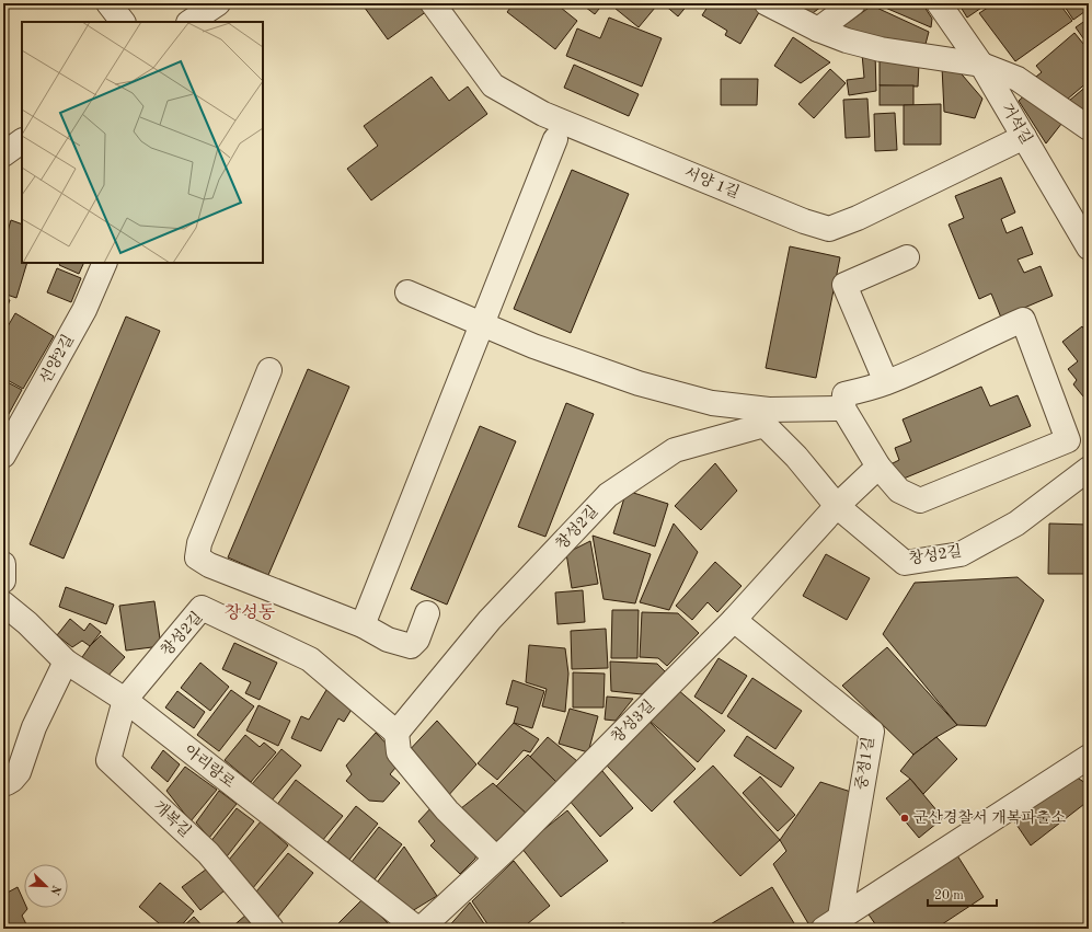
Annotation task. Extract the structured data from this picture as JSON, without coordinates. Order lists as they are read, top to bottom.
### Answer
{
  "streets": {
    "street": [
      "거석길",
      "서양 1길",
      "선양2길",
      "창성2길",
      "창성3길",
      "중정1길",
      "아리랑로",
      "개복길"
    ]
  },
  "crossings": [
    ["거석길", "서양 1길"],
    ["창성2길", "창성3길"],
    ["창성2길", "아리랑로"],
    ["창성2길", "개복길"],
    ["창성3길", "중정1길"],
    ["아리랑로", "개복길"]
  ],
  "districts": ["창성동"],
  "places": ["군산경찰서 개복파출소"],
  "scale_bar": "20 m",
  "north": "bottom right"
}
